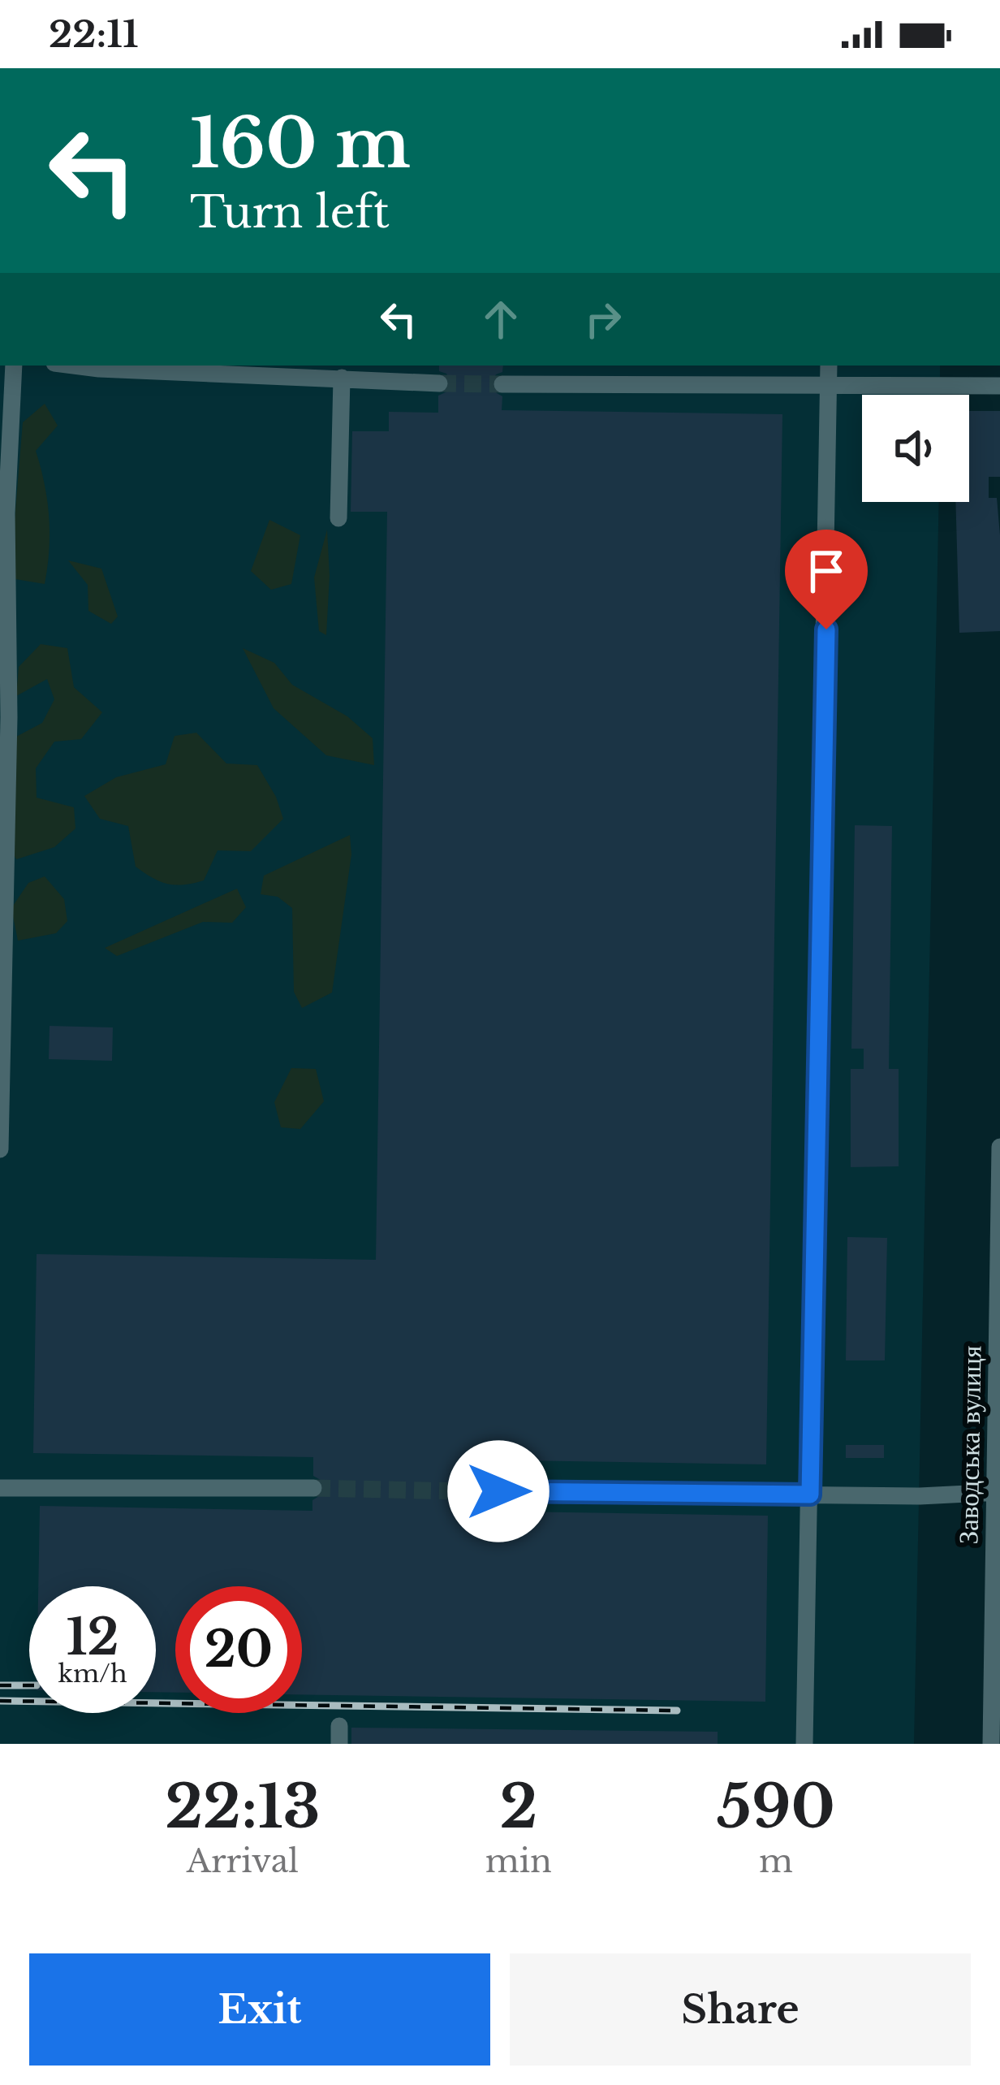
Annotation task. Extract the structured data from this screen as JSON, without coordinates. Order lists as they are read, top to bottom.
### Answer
{
  "streets": {
    "street": ["Заводська вулиця"]
  },
  "page": {
    "status": "22:11",
    "turn": ["160 m", "Turn left"],
    "speed": "12 km/h",
    "limit": "20",
    "eta": [
      "22:13",
      "Arrival",
      "2",
      "min",
      "590",
      "m"
    ],
    "buttons": ["Exit", "Share"]
  }
}
